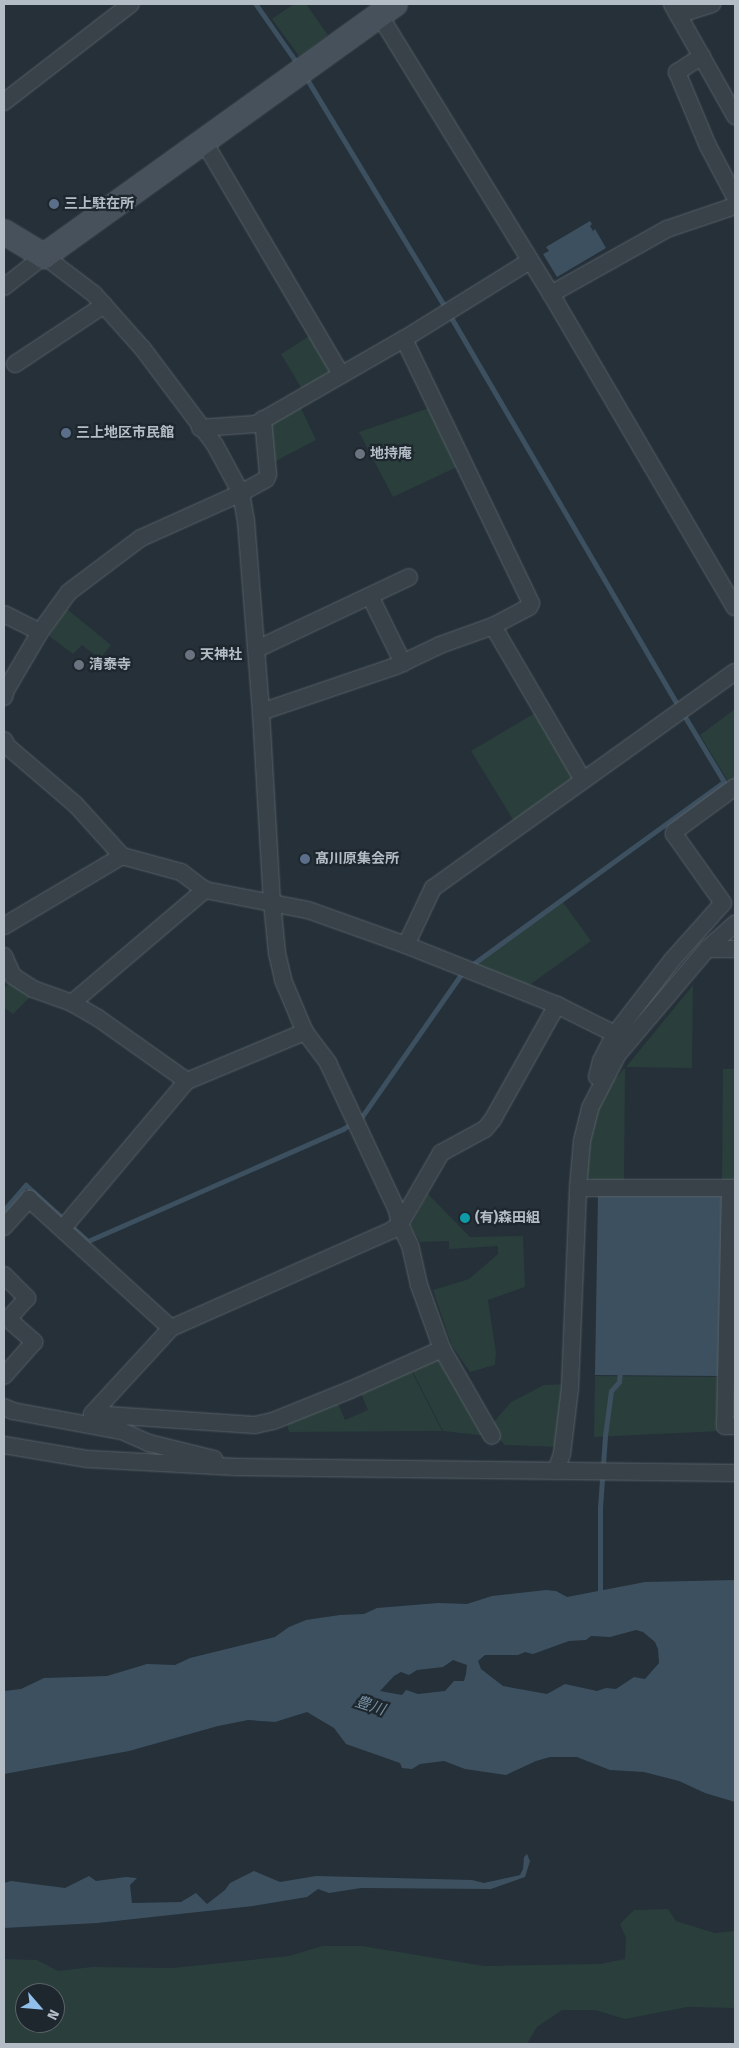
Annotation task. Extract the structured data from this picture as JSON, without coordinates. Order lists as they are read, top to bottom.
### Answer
{
  "water": ["豊川"],
  "places": [
    "三上駐在所",
    "三上地区市民館",
    "地持庵",
    "天神社",
    "清泰寺",
    "髙川原集会所",
    "(有)森田組"
  ],
  "north": "bottom right"
}
